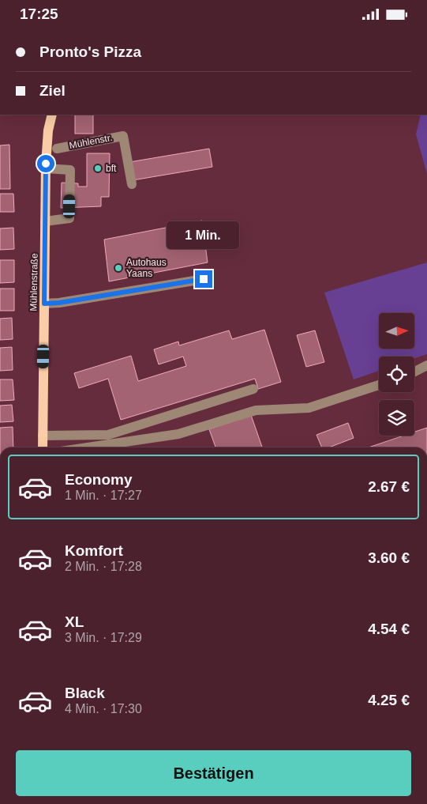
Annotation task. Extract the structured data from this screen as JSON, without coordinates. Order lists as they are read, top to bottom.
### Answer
{
  "streets": {
    "main road": ["Mühlenstraße"],
    "street": ["Mühlenstr."]
  },
  "places": ["bft", "Autohaus Yaans"],
  "north": "right",
  "page": {
    "status": "17:25",
    "banner": ["Pronto's Pizza", "Ziel"],
    "bubble": "1 Min.",
    "list": [
      {
        "name": "Economy",
        "note": "1 Min. · 17:27",
        "value": "2.67 €"
      },
      {
        "name": "Komfort",
        "note": "2 Min. · 17:28",
        "value": "3.60 €"
      },
      {
        "name": "XL",
        "note": "3 Min. · 17:29",
        "value": "4.54 €"
      },
      {
        "name": "Black",
        "note": "4 Min. · 17:30",
        "value": "4.25 €"
      }
    ],
    "buttons": "Bestätigen"
  }
}
